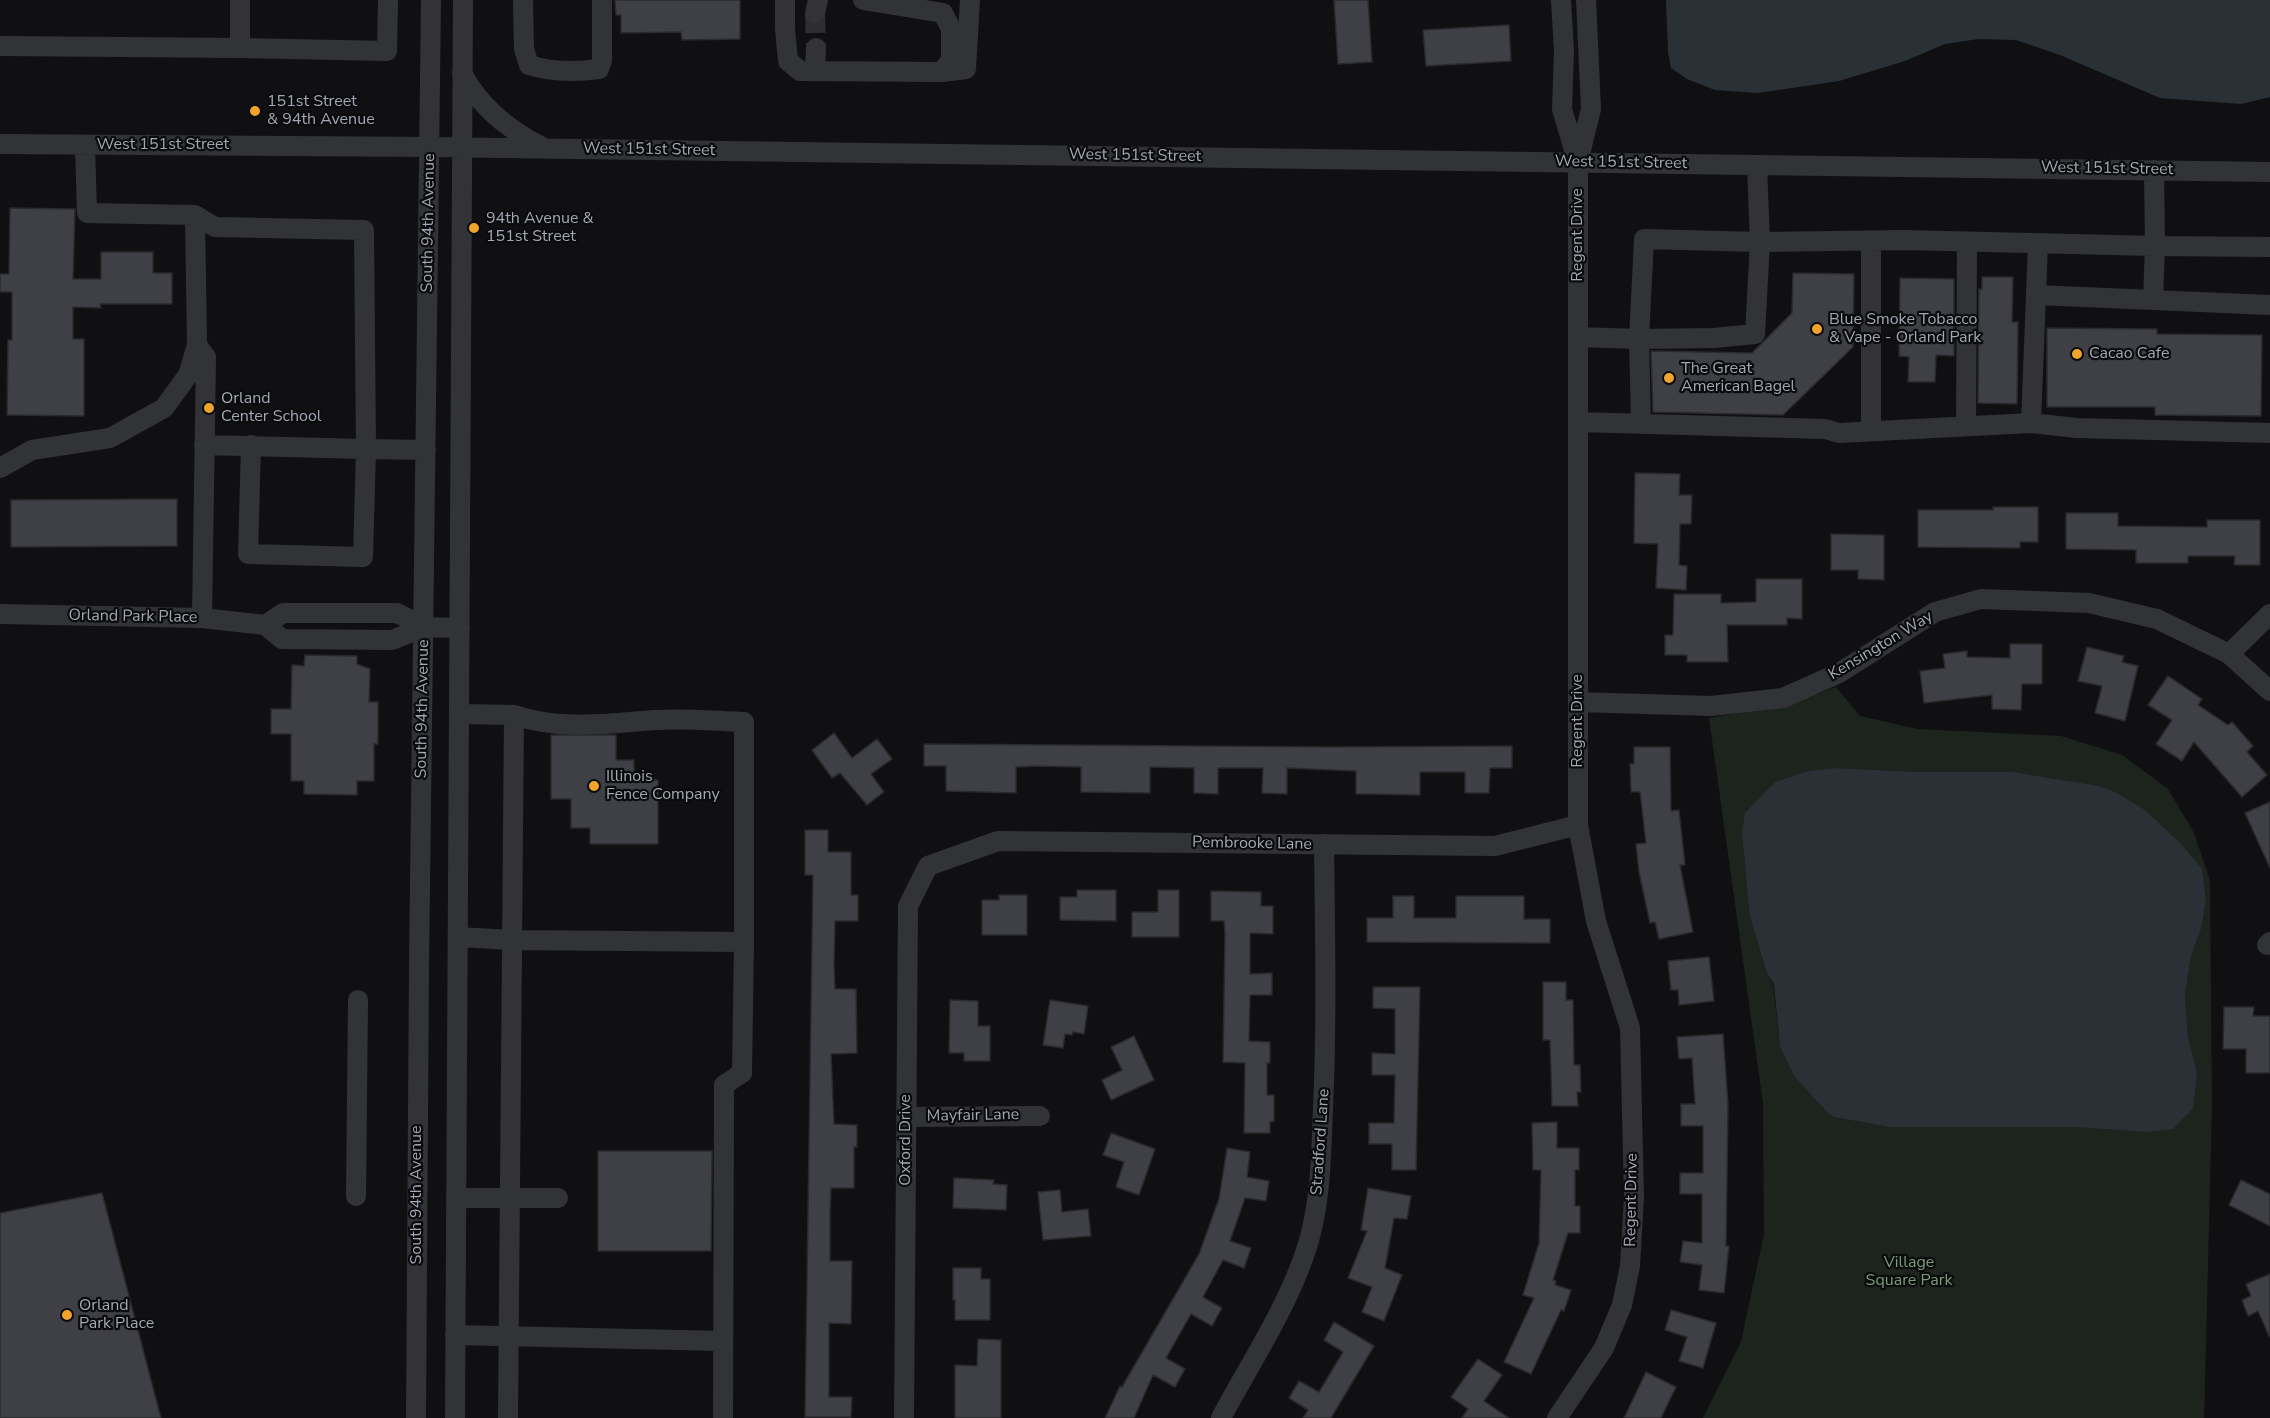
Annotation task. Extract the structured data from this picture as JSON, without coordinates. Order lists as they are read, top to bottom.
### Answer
{
  "streets": {
    "street": [
      "West 151st Street",
      "South 94th Avenue",
      "Regent Drive",
      "Orland Park Place",
      "Kensington Way",
      "Pembrooke Lane",
      "Mayfair Lane",
      "Oxford Drive",
      "Stradford Lane"
    ]
  },
  "crossings": [
    ["West 151st Street", "South 94th Avenue"],
    ["West 151st Street", "Regent Drive"],
    ["South 94th Avenue", "Orland Park Place"],
    ["Regent Drive", "Kensington Way"],
    ["Regent Drive", "Pembrooke Lane"],
    ["Pembrooke Lane", "Oxford Drive"],
    ["Pembrooke Lane", "Stradford Lane"],
    ["Mayfair Lane", "Oxford Drive"]
  ],
  "parks": ["Village Square Park"],
  "places": [
    "151st Street & 94th Avenue",
    "94th Avenue & 151st Street",
    "Blue Smoke Tobacco & Vape - Orland Park",
    "Cacao Cafe",
    "The Great American Bagel",
    "Orland Center School",
    "Illinois Fence Company",
    "Orland Park Place"
  ]
}
